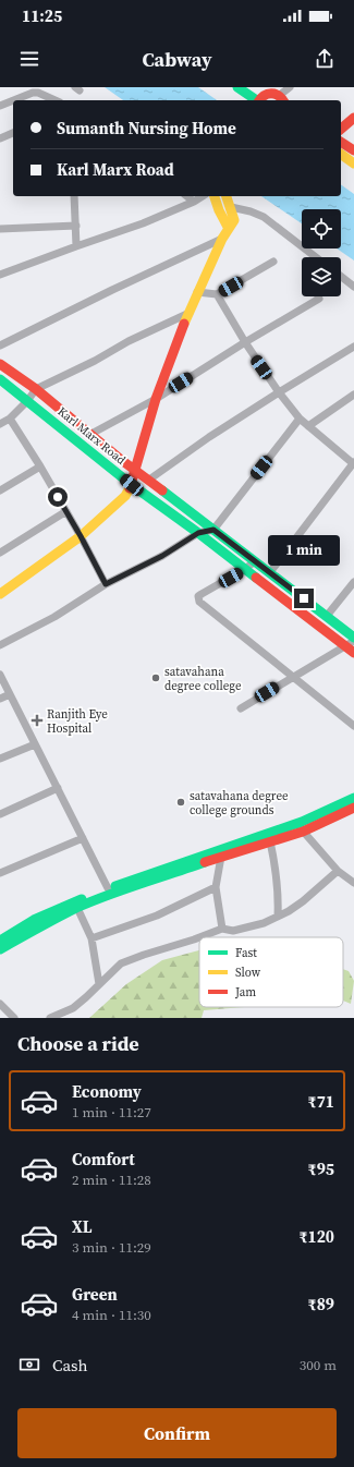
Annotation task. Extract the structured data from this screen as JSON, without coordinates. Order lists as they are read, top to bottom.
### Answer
{
  "streets": {
    "street": ["Karl Marx Road"]
  },
  "places": {
    "other": ["satavahana degree college", "satavahana degree college grounds"],
    "health": ["Ranjith Eye Hospital"]
  },
  "legend": ["Fast", "Slow", "Jam"],
  "page": {
    "status": "11:25",
    "header": "Cabway",
    "banner": ["Sumanth Nursing Home", "Karl Marx Road"],
    "bubble": "1 min",
    "heading": "Choose a ride",
    "list": [
      {
        "name": "Economy",
        "note": "1 min · 11:27",
        "value": "₹71"
      },
      {
        "name": "Comfort",
        "note": "2 min · 11:28",
        "value": "₹95"
      },
      {
        "name": "XL",
        "note": "3 min · 11:29",
        "value": "₹120"
      },
      {
        "name": "Green",
        "note": "4 min · 11:30",
        "value": "₹89"
      }
    ],
    "pay": ["Cash", "300 m"],
    "buttons": "Confirm"
  }
}
